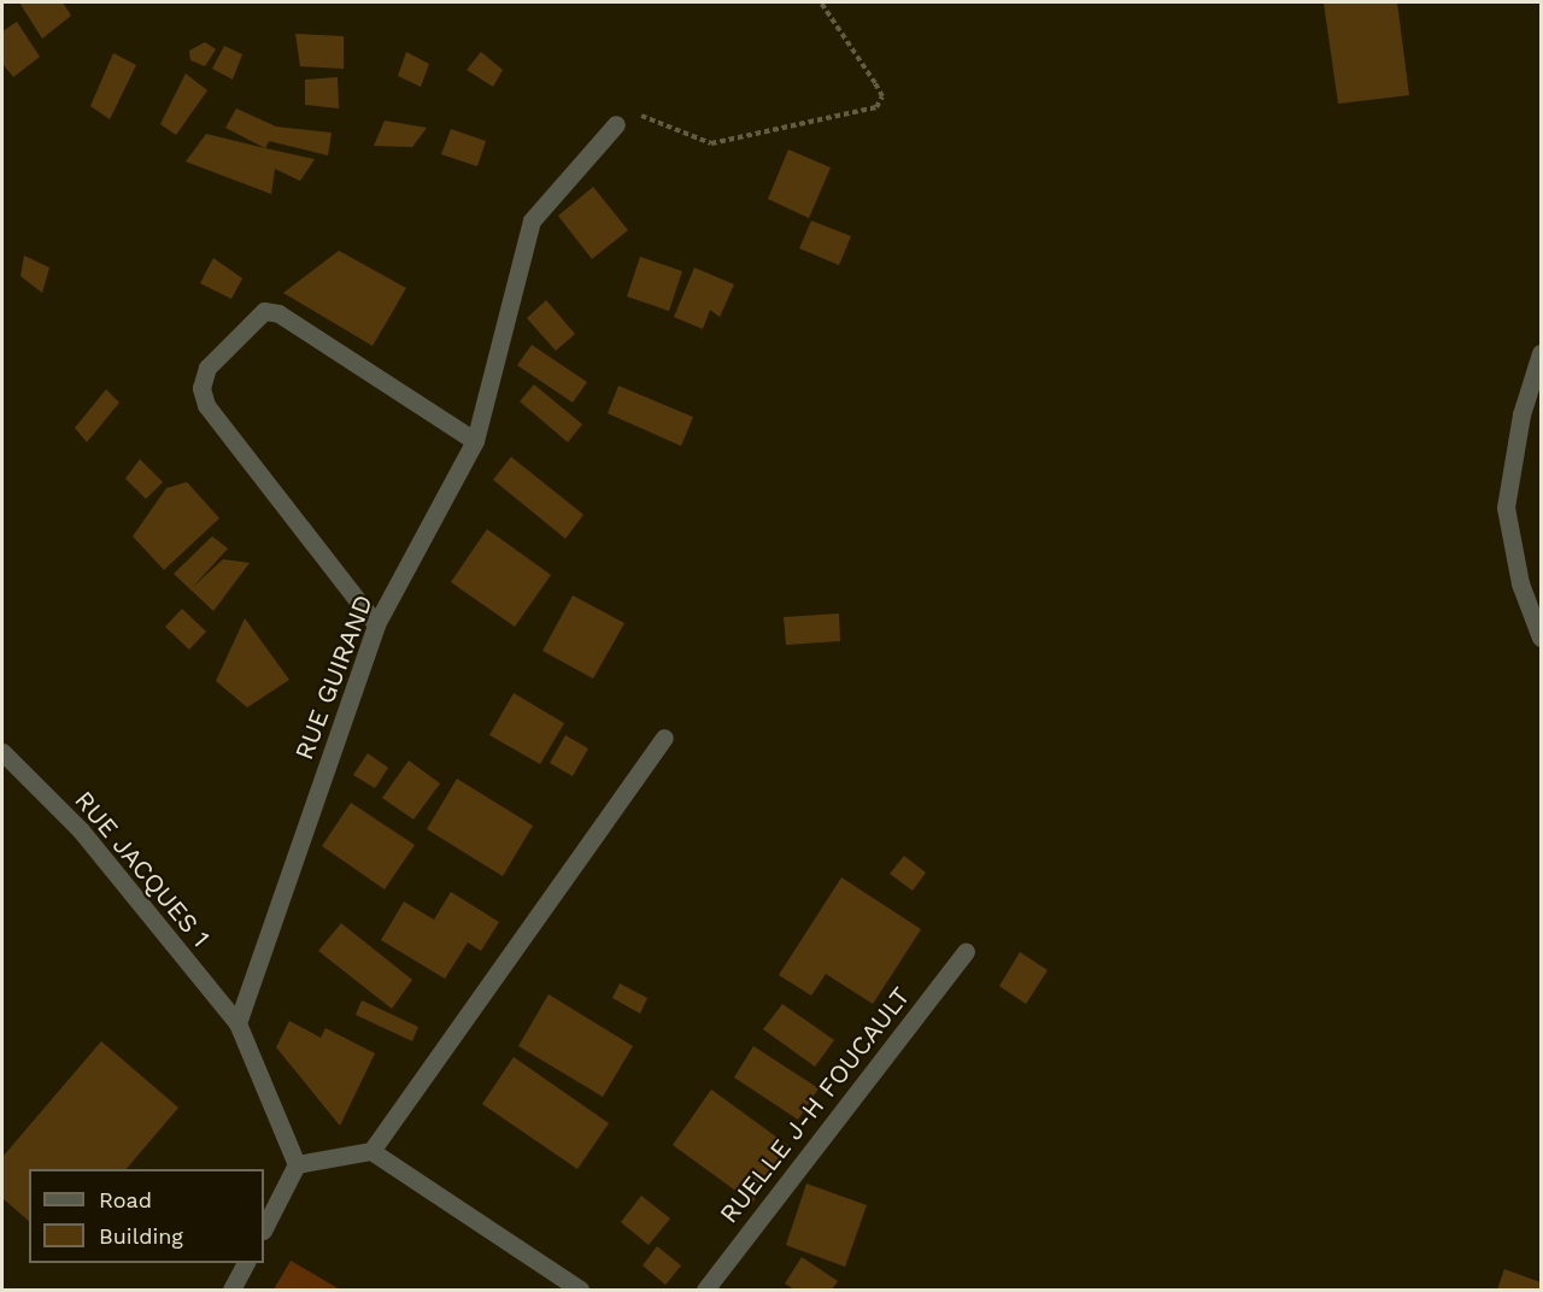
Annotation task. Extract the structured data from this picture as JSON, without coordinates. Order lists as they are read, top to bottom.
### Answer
{
  "streets": {
    "street": ["RUE GUIRAND", "RUE JACQUES 1", "RUELLE J-H FOUCAULT"]
  },
  "crossings": [
    ["RUE GUIRAND", "RUE JACQUES 1"]
  ],
  "legend": ["Road", "Building"]
}
